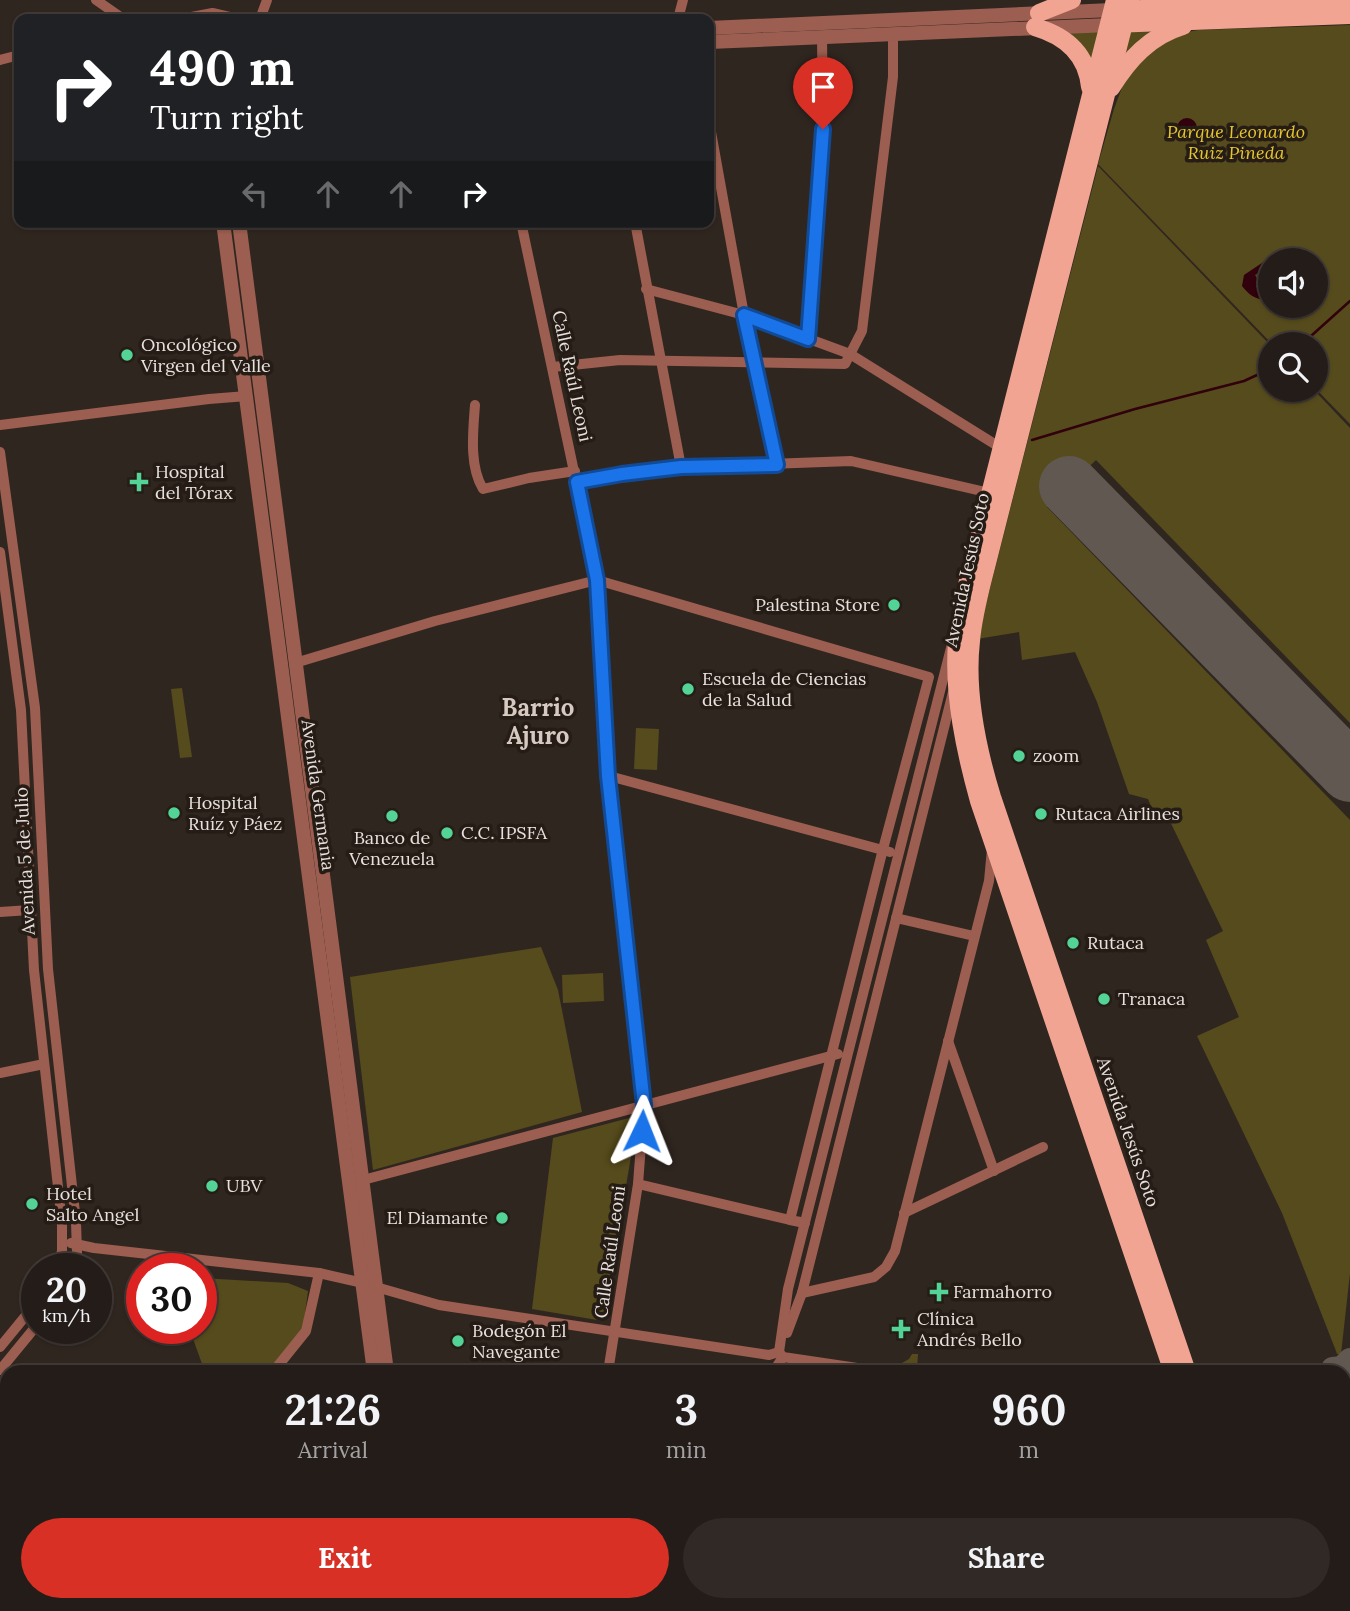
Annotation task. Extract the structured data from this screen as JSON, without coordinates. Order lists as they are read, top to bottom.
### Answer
{
  "streets": {
    "main road": ["Avenida Jesús Soto"],
    "street": ["Calle Raúl Leoni", "Avenida Germania", "Avenida 5 de Julio"]
  },
  "districts": ["Barrio Ajuro"],
  "parks": ["Parque Leonardo Ruiz Pineda"],
  "places": {
    "other": [
      "Oncológico Virgen del Valle",
      "Palestina Store",
      "Escuela de Ciencias de la Salud",
      "zoom",
      "Hospital Ruíz y Páez",
      "Rutaca Airlines",
      "Banco de Venezuela",
      "C.C. IPSFA",
      "Rutaca",
      "Tranaca",
      "UBV",
      "Hotel Salto Angel",
      "El Diamante",
      "Bodegón El Navegante"
    ],
    "health": ["Hospital del Tórax", "Farmahorro", "Clínica Andrés Bello"]
  },
  "page": {
    "turn": ["490 m", "Turn right"],
    "speed": "20 km/h",
    "limit": "30",
    "eta": [
      "21:26",
      "Arrival",
      "3",
      "min",
      "960",
      "m"
    ],
    "buttons": ["Exit", "Share"]
  }
}
